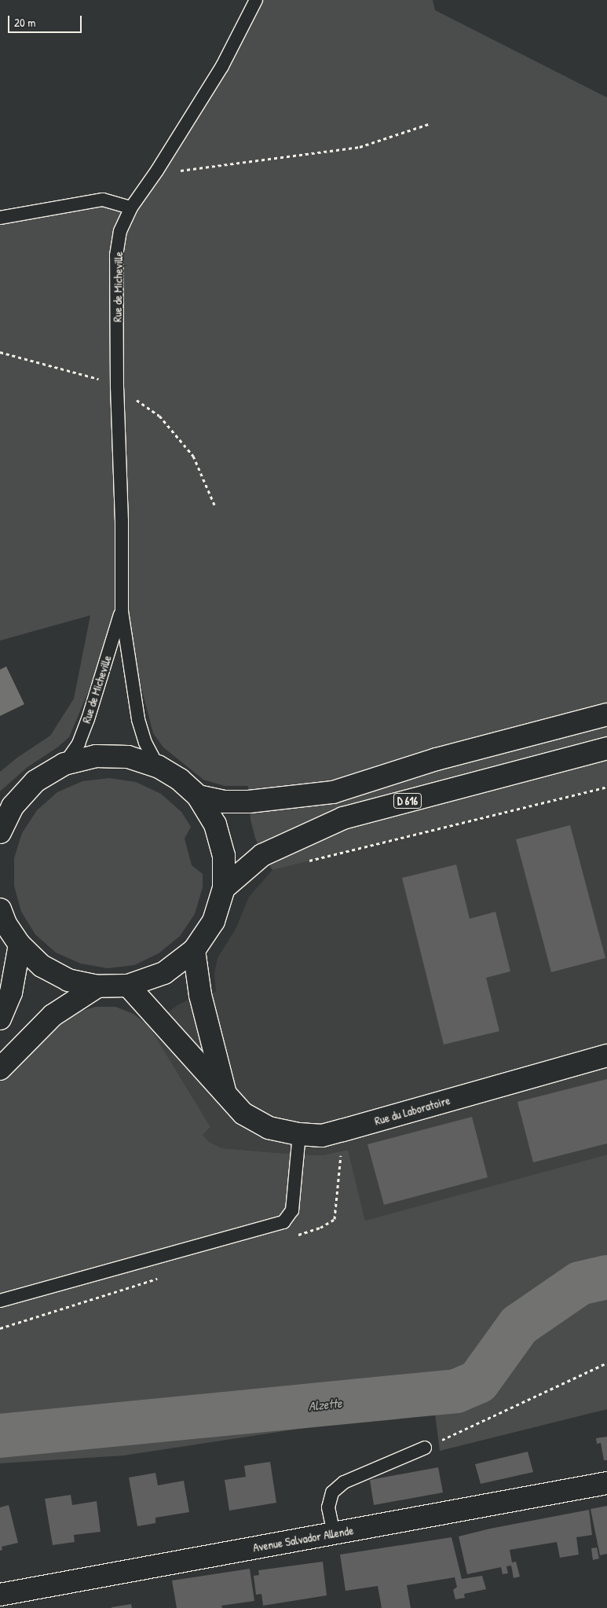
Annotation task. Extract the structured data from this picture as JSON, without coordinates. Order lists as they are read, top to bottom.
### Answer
{
  "streets": {
    "main road": ["D 616", "Rue du Laboratoire", "Avenue Salvador Allende"],
    "lane": ["Rue de Micheville"]
  },
  "water": ["Alzette"],
  "scale_bar": "20 m"
}
